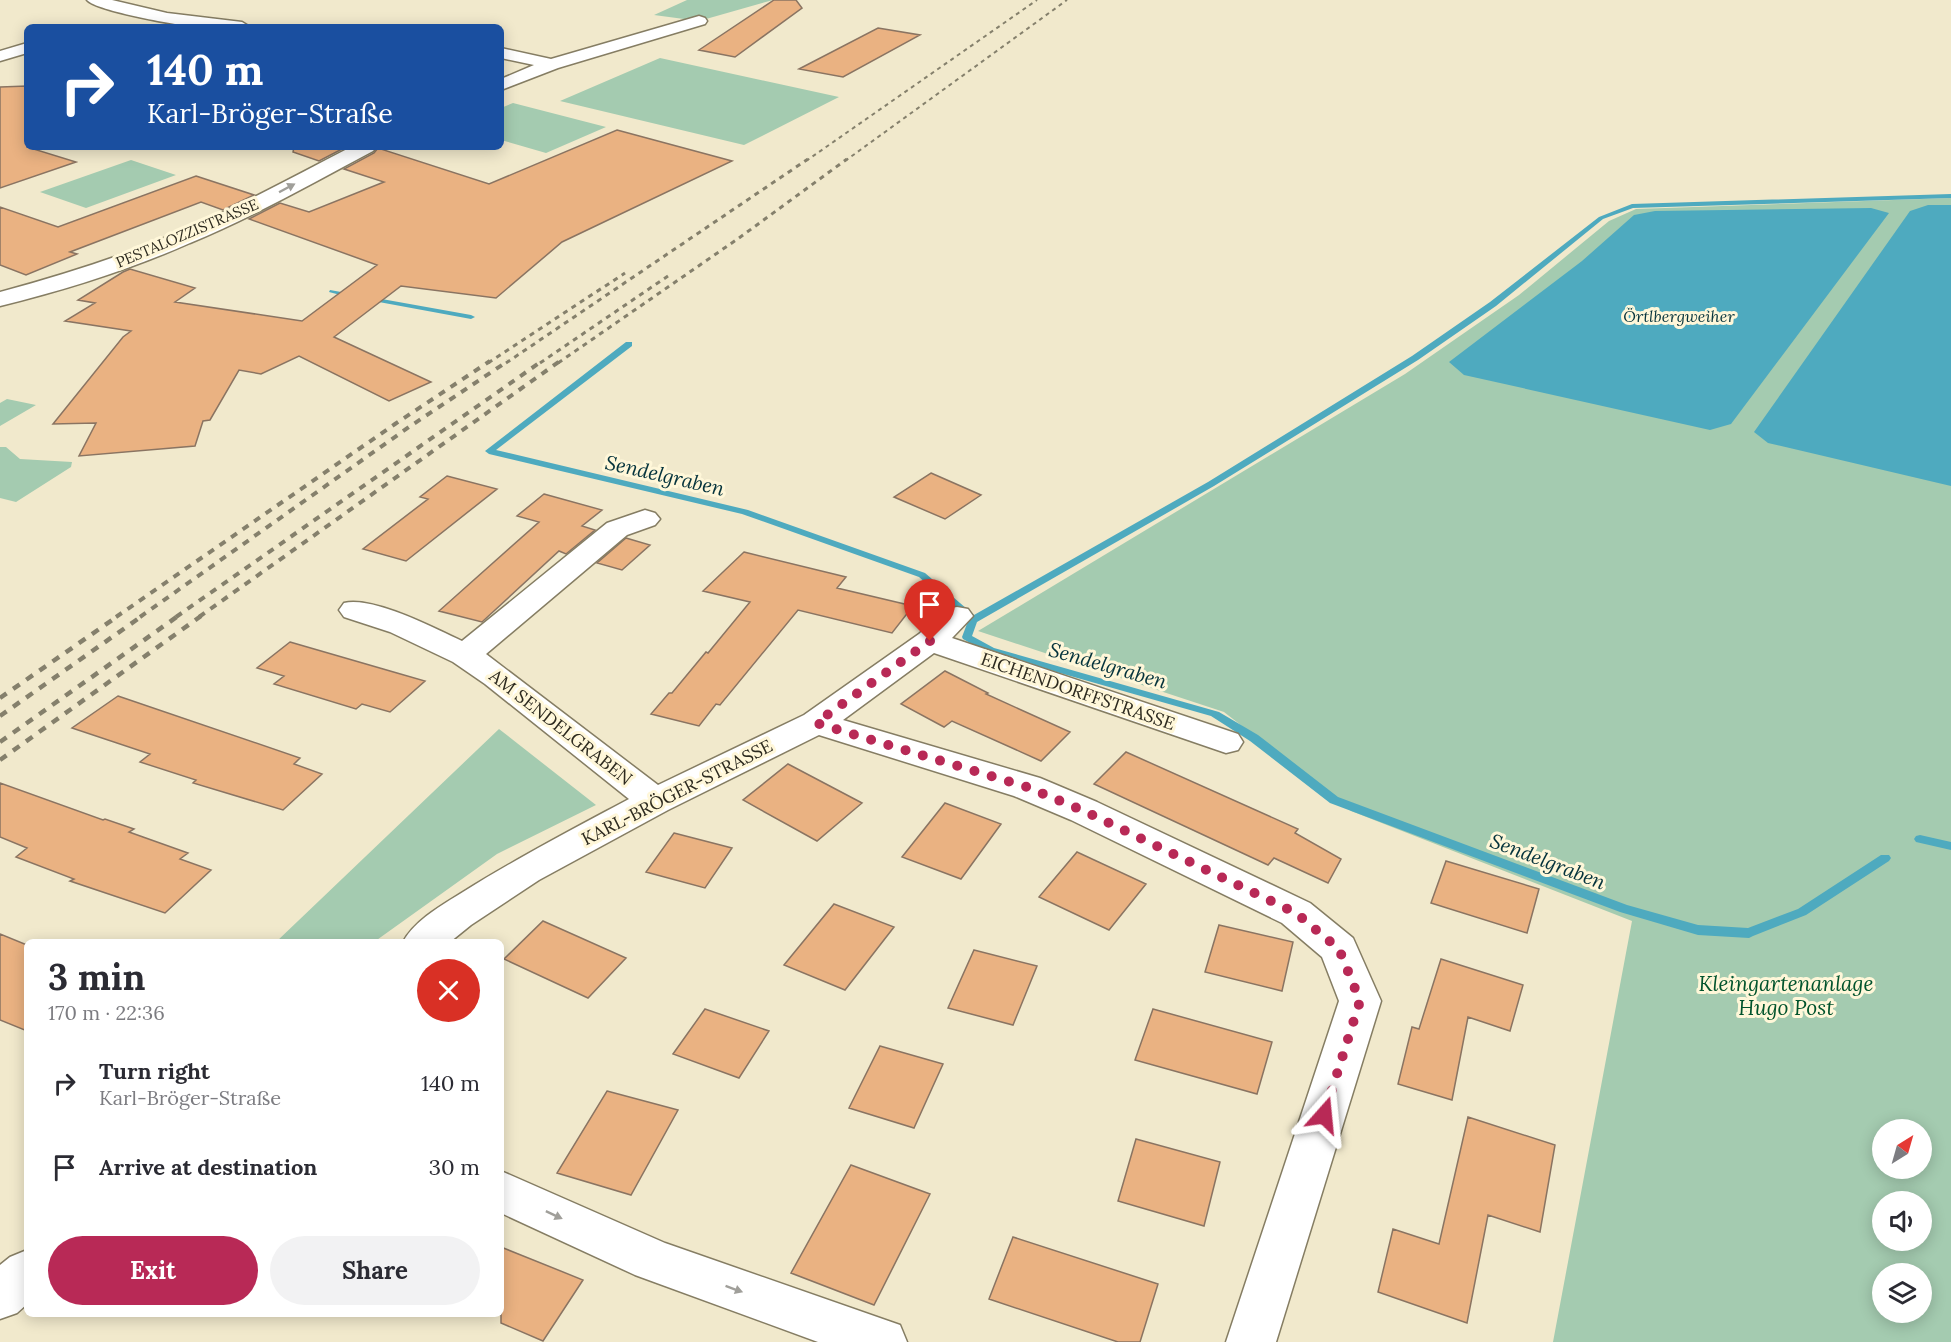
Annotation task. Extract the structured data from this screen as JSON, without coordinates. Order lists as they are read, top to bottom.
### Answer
{
  "streets": {
    "street": [
      "PESTALOZZISTRASSE",
      "EICHENDORFFSTRASSE",
      "AM SENDELGRABEN",
      "KARL-BRÖGER-STRASSE"
    ]
  },
  "crossings": [
    ["EICHENDORFFSTRASSE", "KARL-BRÖGER-STRASSE"],
    ["AM SENDELGRABEN", "KARL-BRÖGER-STRASSE"]
  ],
  "one_way": ["PESTALOZZISTRASSE"],
  "water": ["Örtlbergweiher", "Sendelgraben"],
  "parks": ["Kleingartenanlage Hugo Post"],
  "north": "top right",
  "page": {
    "turn": ["140 m", "Karl-Bröger-Straße"],
    "heading": ["3 min", "170 m · 22:36"],
    "list": [
      {
        "name": "Turn right",
        "note": "Karl-Bröger-Straße",
        "value": "140 m"
      },
      {
        "name": "Arrive at destination",
        "value": "30 m"
      }
    ],
    "buttons": ["Exit", "Share"]
  }
}
